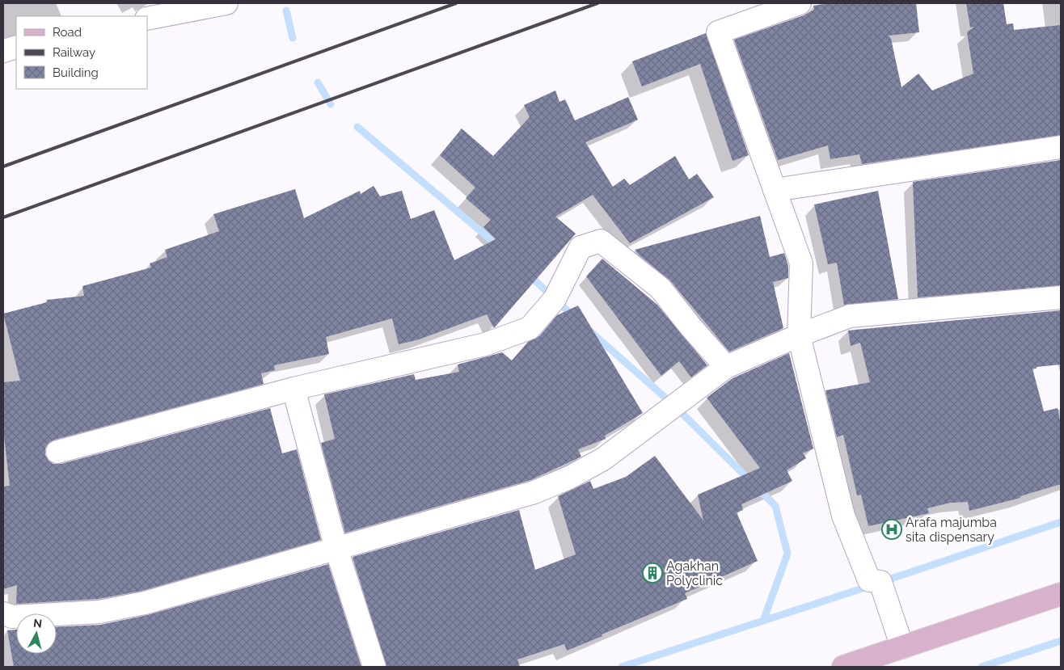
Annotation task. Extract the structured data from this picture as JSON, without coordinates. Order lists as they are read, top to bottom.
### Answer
{
  "places": {
    "hospital": ["Arafa majumba sita dispensary"],
    "building": ["Agakhan Polyclinic"]
  },
  "legend": ["Road", "Railway", "Building"],
  "north": "top"
}
